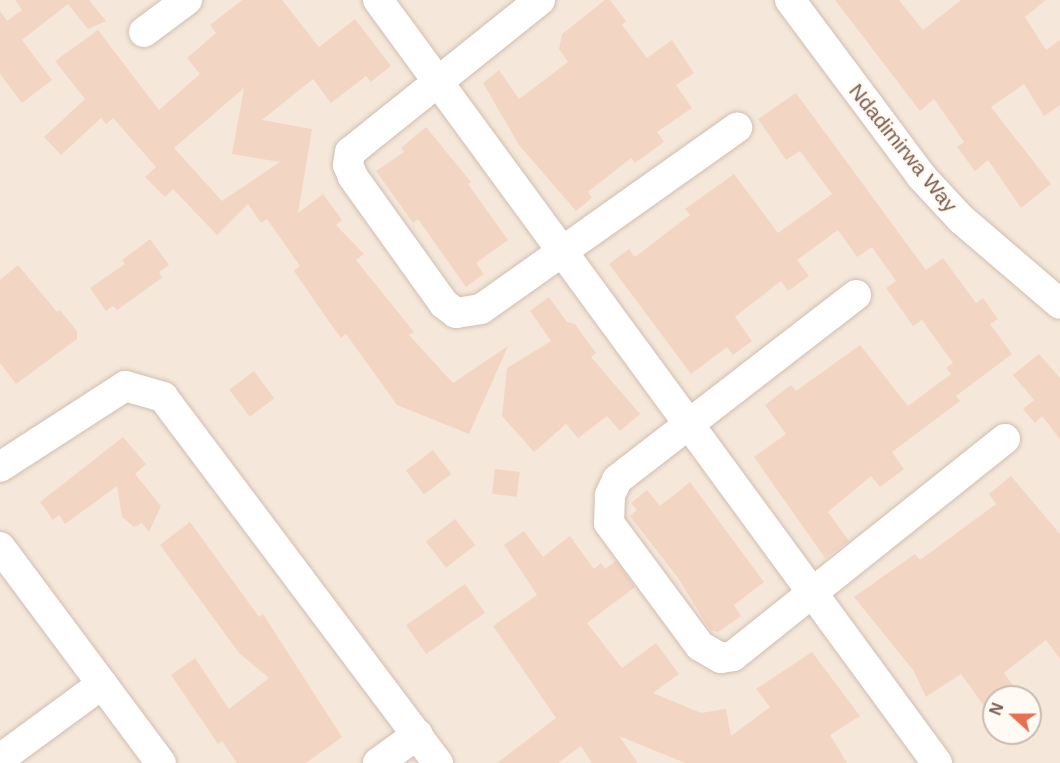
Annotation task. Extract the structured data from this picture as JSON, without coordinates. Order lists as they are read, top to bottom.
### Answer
{
  "streets": {
    "street": ["Ndadimirwa Way"]
  },
  "north": "left"
}
